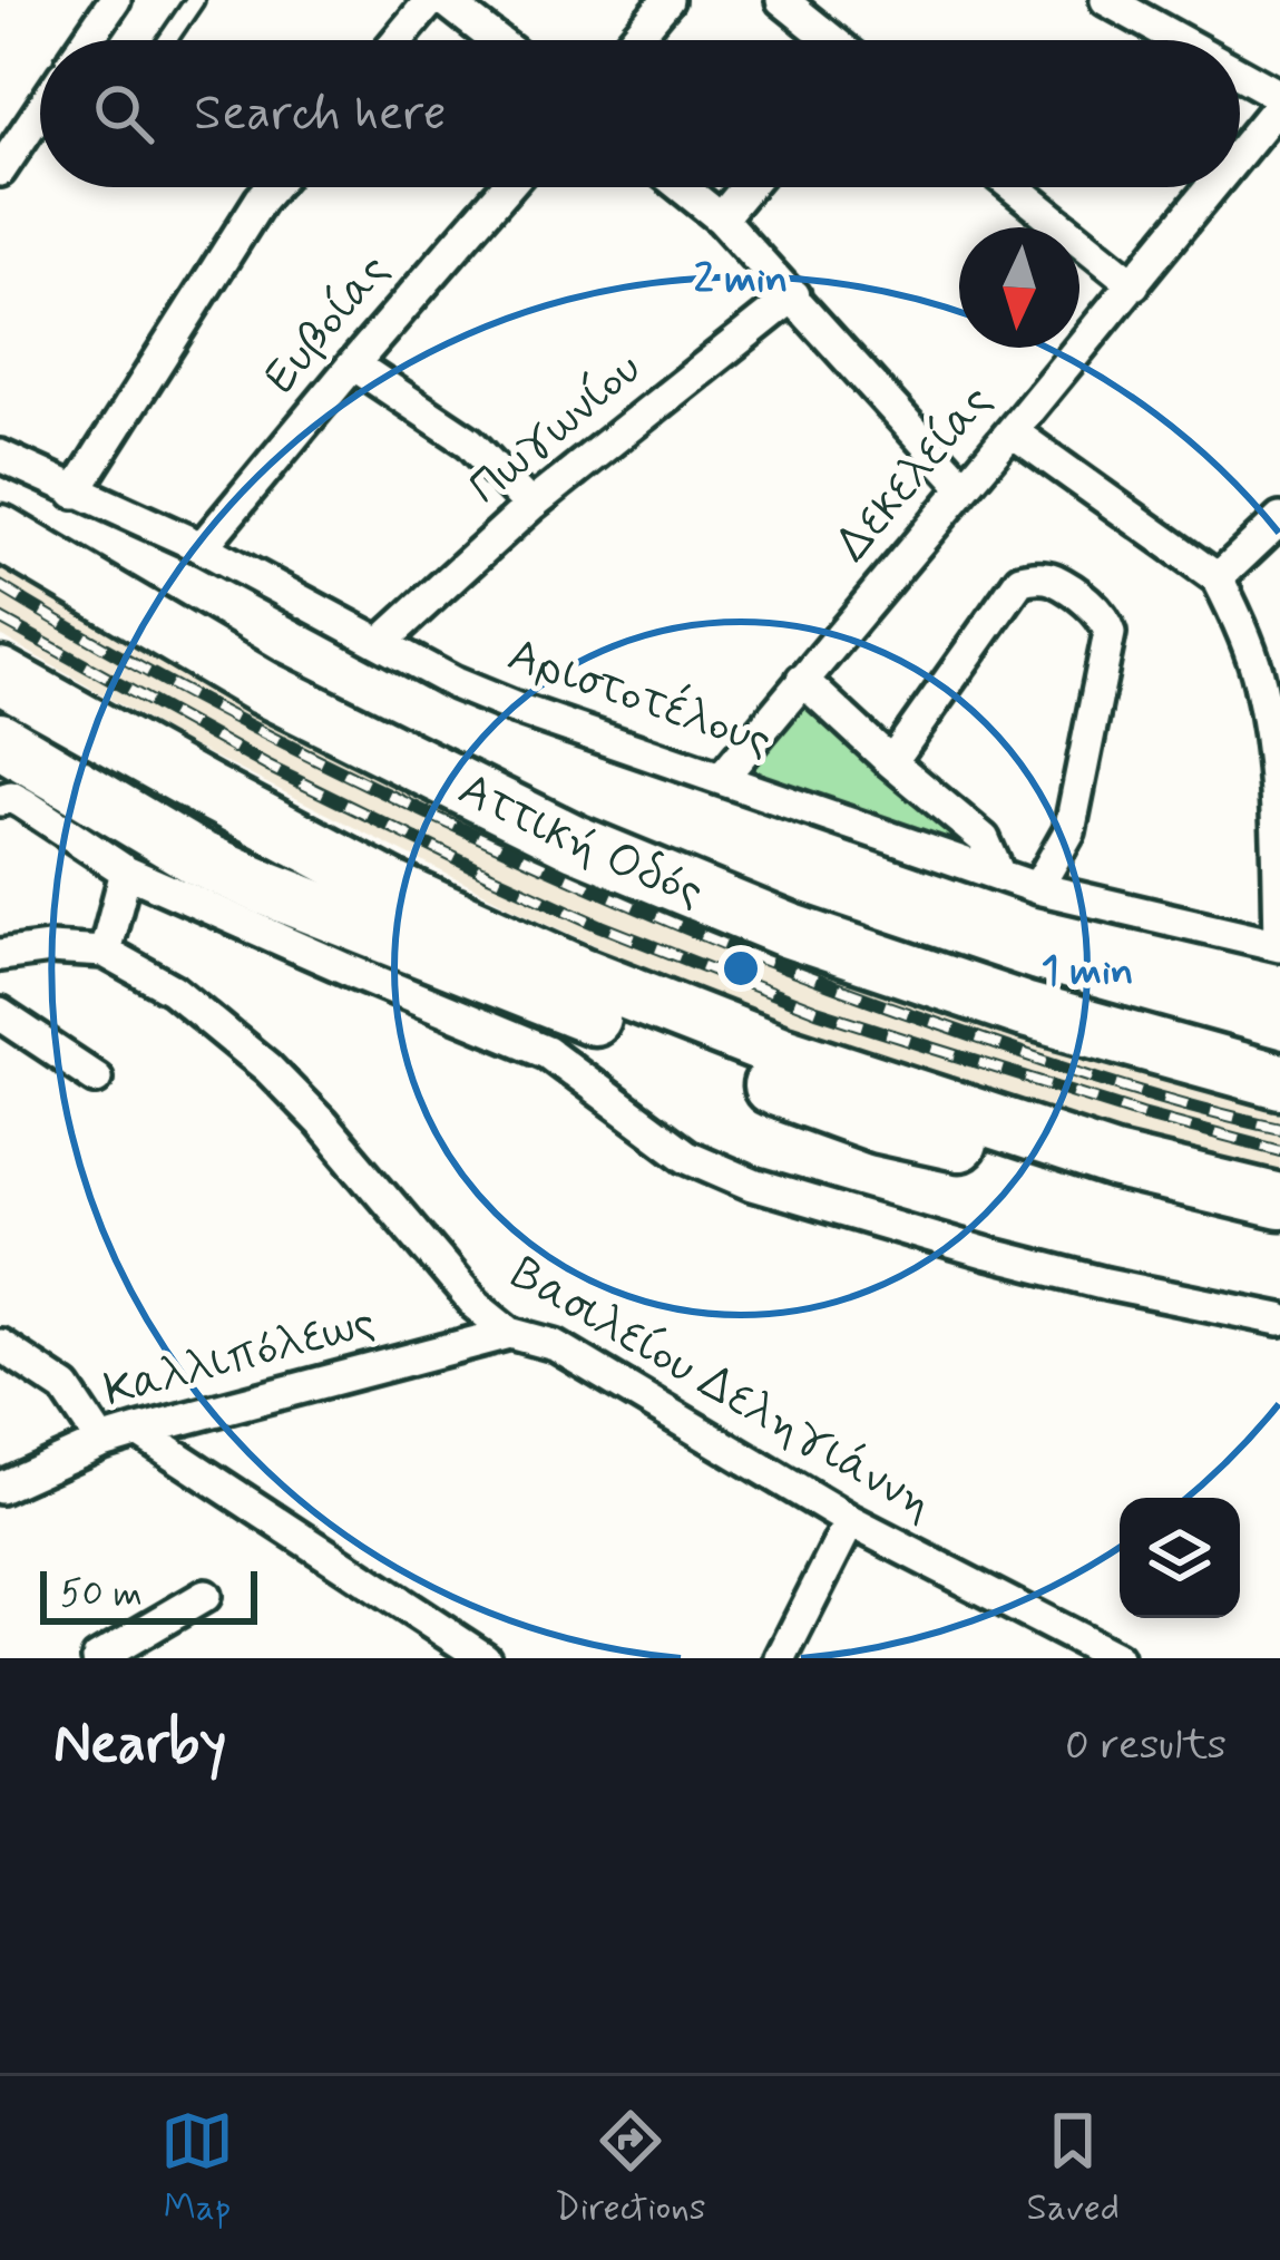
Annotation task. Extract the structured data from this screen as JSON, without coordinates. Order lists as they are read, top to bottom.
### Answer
{
  "streets": {
    "highway": ["Αττική Οδός"],
    "street": [
      "Ευβοίας",
      "Πωγωνίου",
      "Δεκελείας",
      "Αριστοτέλους",
      "Καλλιπόλεως",
      "Βασιλείου Δεληγιάννη"
    ]
  },
  "crossings": [
    ["Ευβοίας", "Αριστοτέλους"],
    ["Πωγωνίου", "Αριστοτέλους"],
    ["Δεκελείας", "Αριστοτέλους"],
    ["Καλλιπόλεως", "Βασιλείου Δεληγιάννη"]
  ],
  "scale_bar": "50 m",
  "north": "bottom",
  "page": {
    "search": "Search here",
    "scale": "50 m",
    "heading": ["Nearby", "0 results"],
    "nav": ["Map", "Directions", "Saved"]
  },
  "rings": ["2 min", "1 min"]
}
